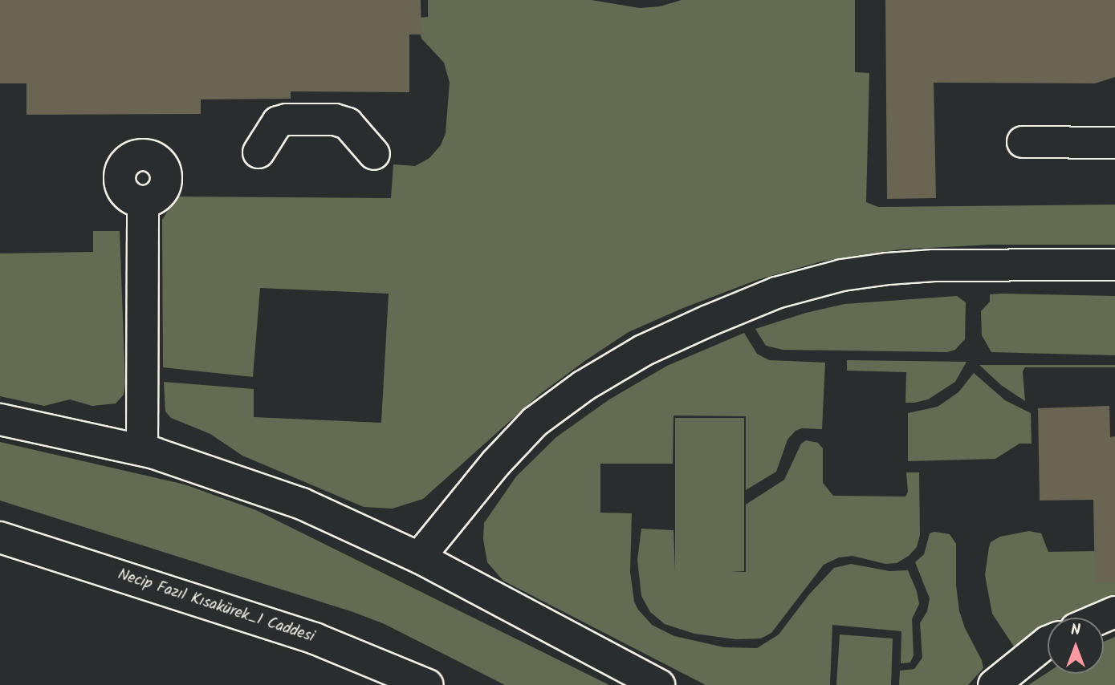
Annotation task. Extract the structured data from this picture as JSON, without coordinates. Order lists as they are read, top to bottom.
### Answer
{
  "streets": {
    "street": ["Necip Fazıl Kısakürek_1 Caddesi"]
  },
  "north": "top"
}
